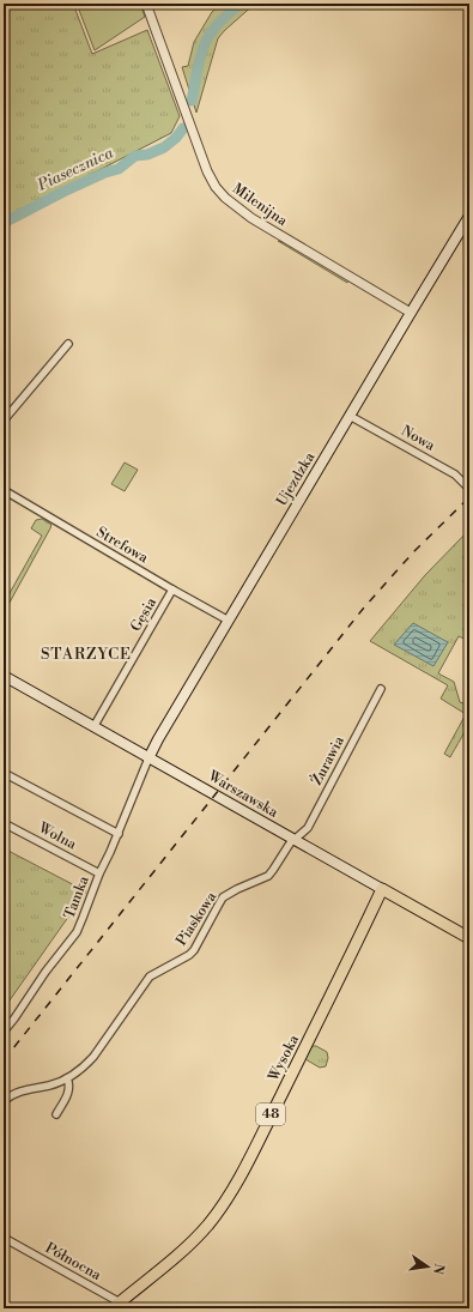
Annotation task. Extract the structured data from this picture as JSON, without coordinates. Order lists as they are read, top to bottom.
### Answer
{
  "streets": {
    "main road": [
      "Ujezdzka",
      "Warszawska",
      "Wysoka",
      "48"
    ],
    "street": [
      "Milenijna",
      "Nowa",
      "Strefowa",
      "Gęsia",
      "Żurawia",
      "Wolna",
      "Tamka",
      "Piaskowa",
      "Północna"
    ]
  },
  "crossings": [
    ["Milenijna", "Ujezdzka"],
    ["Nowa", "Ujezdzka"],
    ["Ujezdzka", "Strefowa"],
    ["Ujezdzka", "Warszawska"],
    ["Ujezdzka", "Tamka"],
    ["Strefowa", "Gęsia"],
    ["Gęsia", "Warszawska"],
    ["Żurawia", "Warszawska"],
    ["Żurawia", "Piaskowa"],
    ["Warszawska", "Tamka"],
    ["Warszawska", "Piaskowa"],
    ["Warszawska", "Wysoka"],
    ["Wolna", "Tamka"],
    ["Wysoka", "Północna"]
  ],
  "districts": ["STARZYCE"],
  "water": ["Piasecznica"],
  "north": "right"
}
